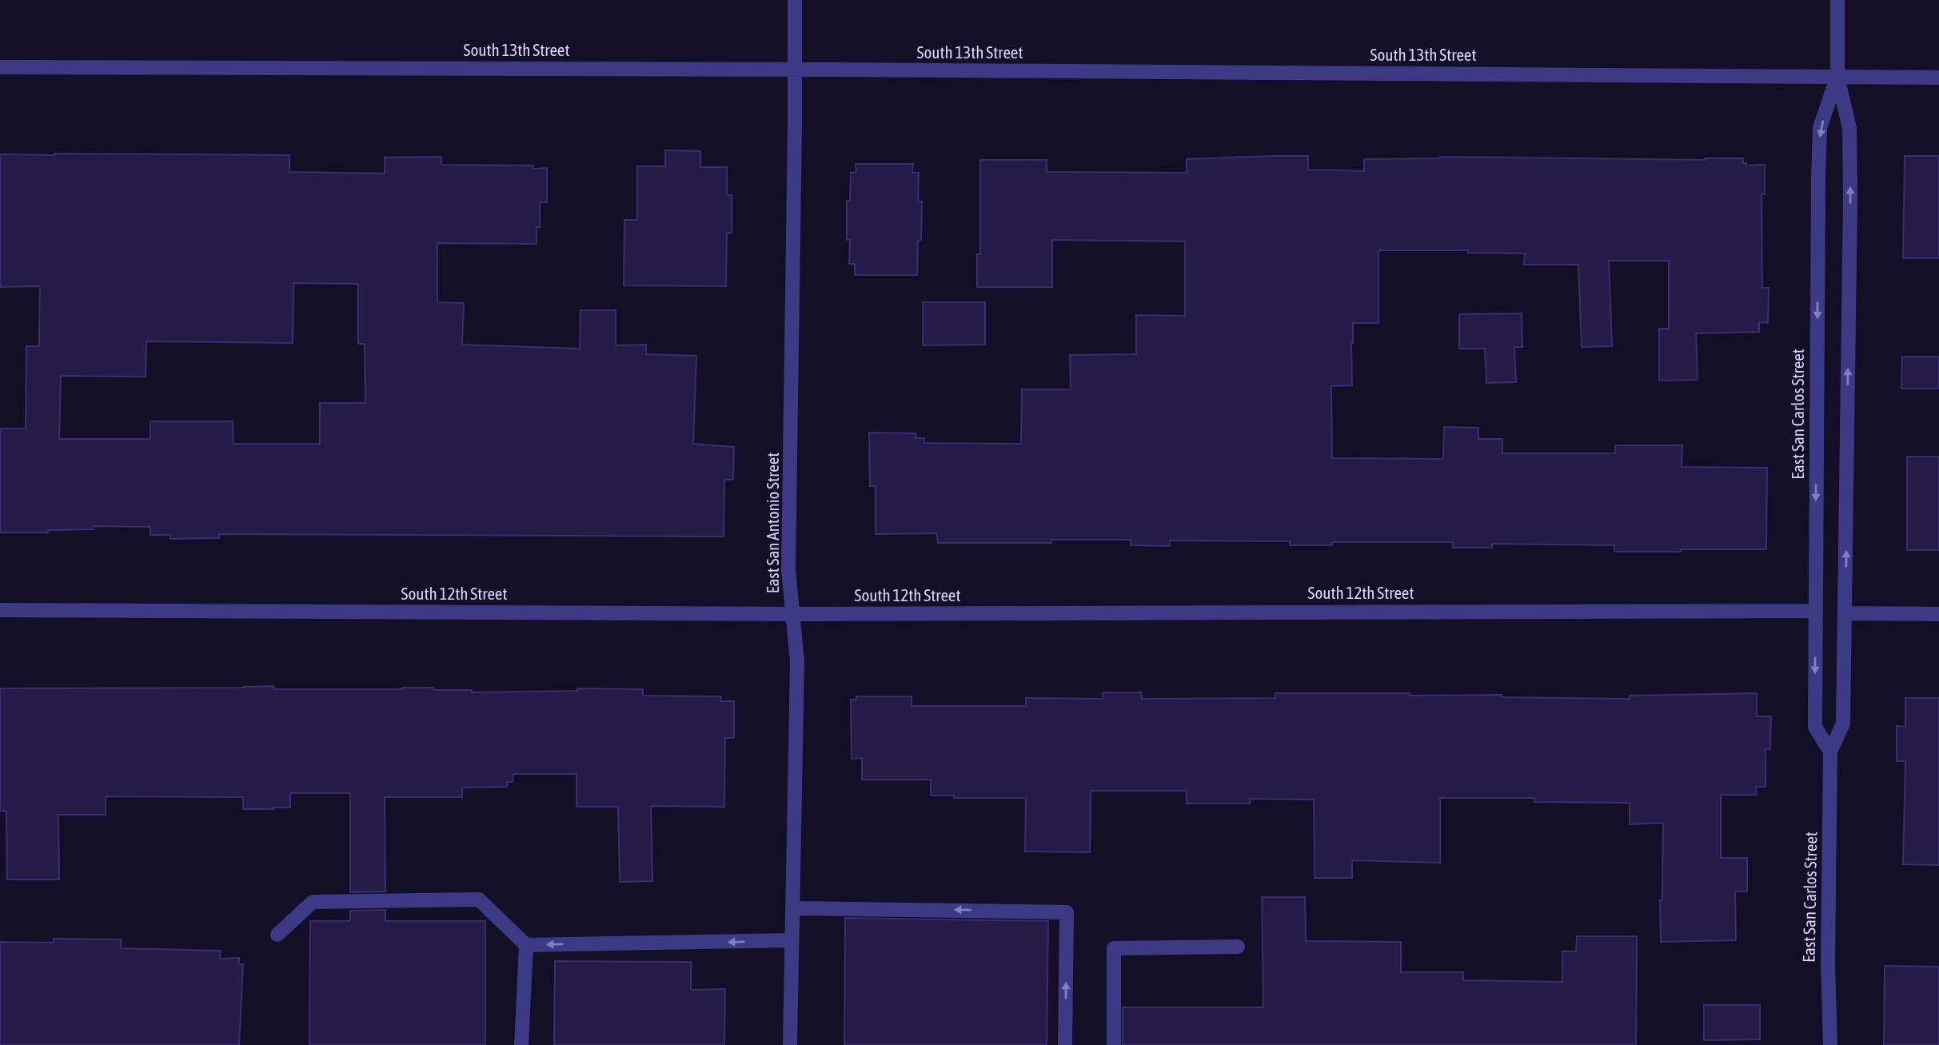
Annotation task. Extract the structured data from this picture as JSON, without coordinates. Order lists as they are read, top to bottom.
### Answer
{
  "streets": {
    "street": [
      "South 13th Street",
      "East San Carlos Street",
      "East San Antonio Street",
      "South 12th Street"
    ]
  },
  "crossings": [
    ["South 13th Street", "East San Carlos Street"],
    ["South 13th Street", "East San Antonio Street"],
    ["East San Carlos Street", "South 12th Street"],
    ["East San Antonio Street", "South 12th Street"]
  ]
}
